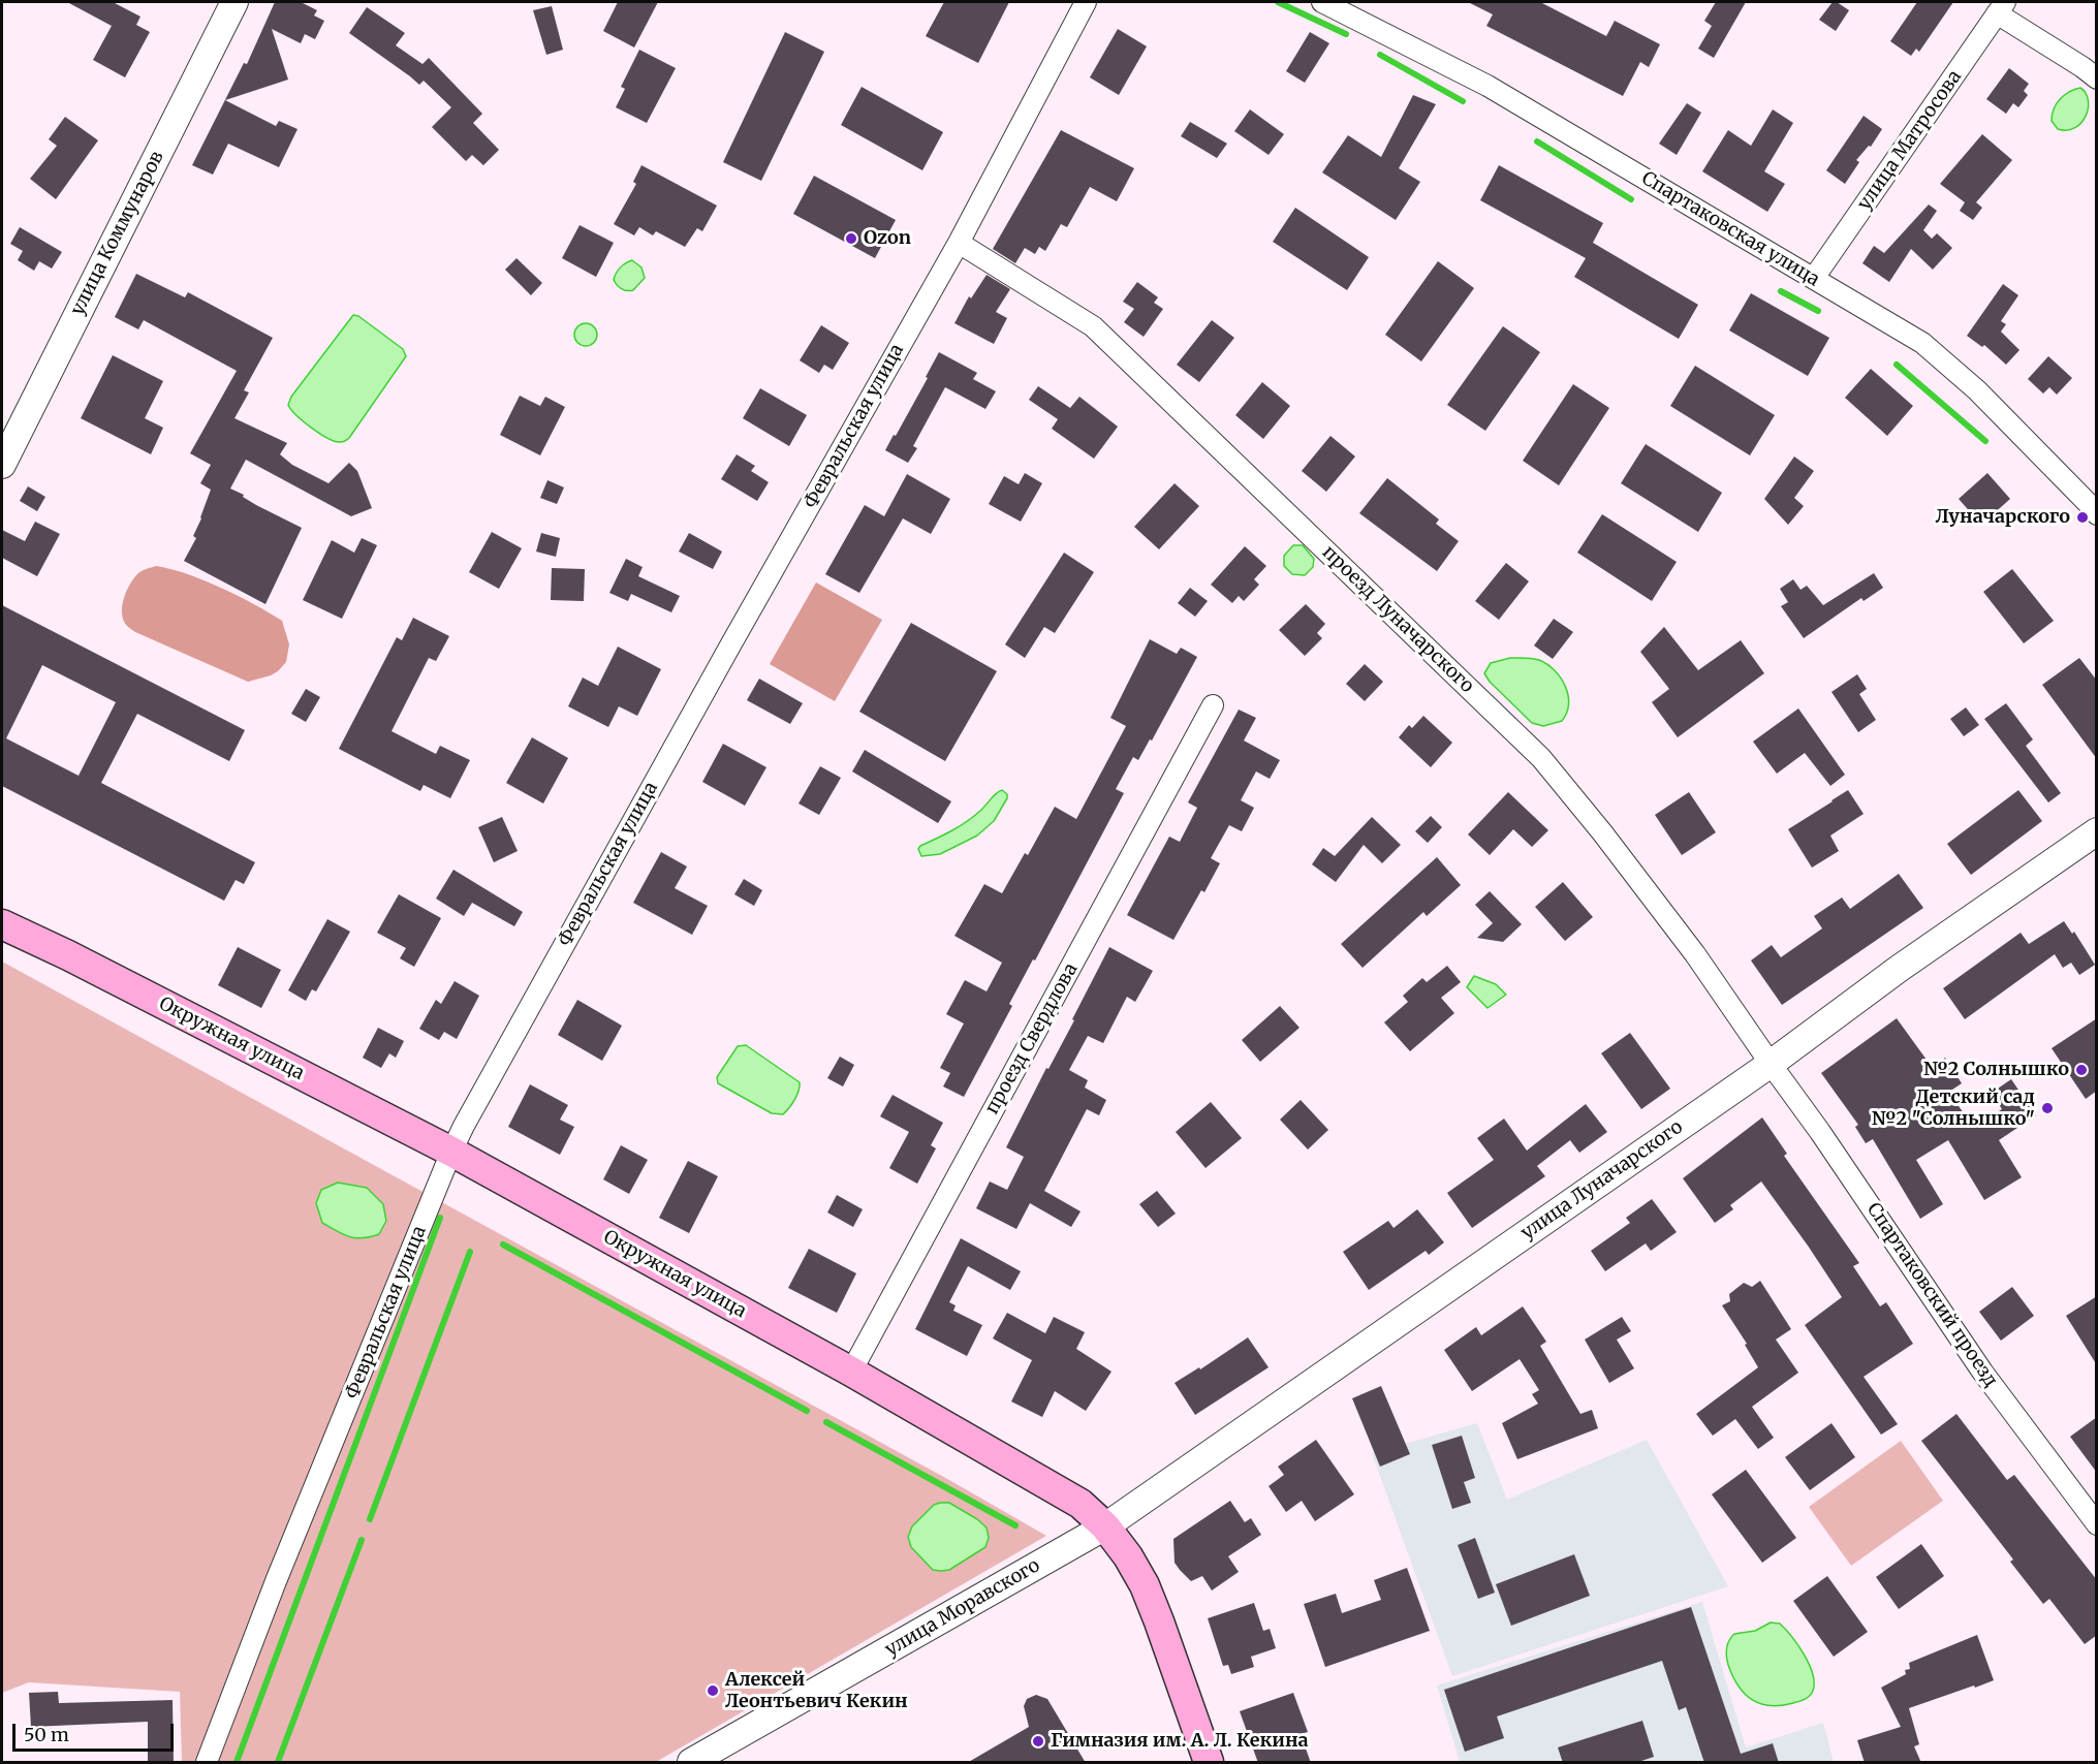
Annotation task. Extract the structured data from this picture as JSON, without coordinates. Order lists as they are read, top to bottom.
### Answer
{
  "streets": {
    "main road": ["Окружная улица"],
    "street": [
      "улица Матросова",
      "Спартаковская улица",
      "улица Коммунаров",
      "Февральская улица",
      "проезд Луначарского",
      "проезд Свердлова",
      "улица Луначарского",
      "Спартаковский проезд",
      "улица Моравского"
    ]
  },
  "crossings": [
    ["улица Матросова", "Спартаковская улица"],
    ["Февральская улица", "проезд Луначарского"],
    ["Февральская улица", "Окружная улица"],
    ["проезд Луначарского", "улица Луначарского"],
    ["проезд Луначарского", "Спартаковский проезд"],
    ["Окружная улица", "проезд Свердлова"],
    ["Окружная улица", "улица Луначарского"],
    ["Окружная улица", "улица Моравского"],
    ["улица Луначарского", "Спартаковский проезд"],
    ["улица Луначарского", "улица Моравского"]
  ],
  "places": [
    "Ozon",
    "Луначарского",
    "№2 Солнышко",
    "Детский сад №2 \"Солнышко\"",
    "Алексей Леонтьевич Кекин",
    "Гимназия им. А. Л. Кекина"
  ],
  "scale_bar": "50 m"
}
